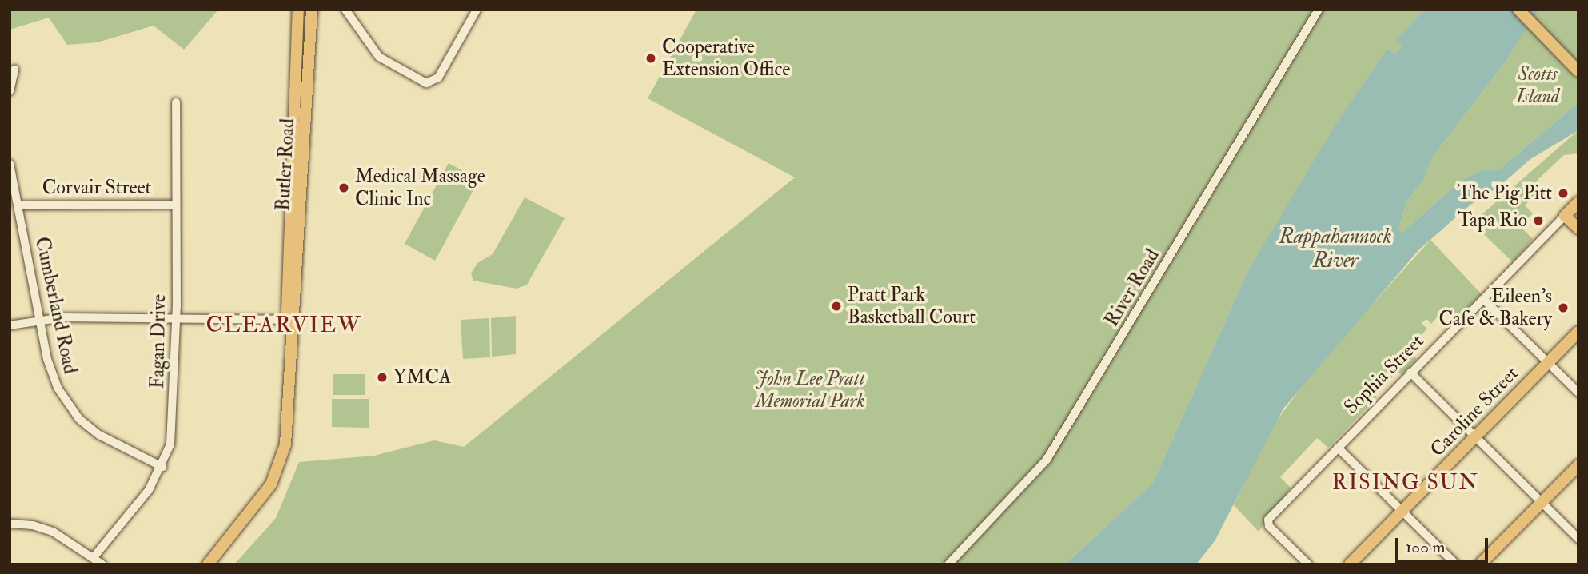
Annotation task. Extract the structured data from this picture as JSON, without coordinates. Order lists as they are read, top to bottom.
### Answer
{
  "streets": {
    "main road": ["Butler Road", "Sophia Street", "Caroline Street"],
    "street": [
      "Corvair Street",
      "River Road",
      "Cumberland Road",
      "Fagan Drive"
    ]
  },
  "crossings": [
    ["Corvair Street", "Cumberland Road"],
    ["Corvair Street", "Fagan Drive"],
    ["Cumberland Road", "Fagan Drive"]
  ],
  "districts": ["CLEARVIEW", "RISING SUN"],
  "water": ["Rappahannock River"],
  "parks": ["Scotts Island", "John Lee Pratt Memorial Park"],
  "places": [
    "Cooperative Extension Office",
    "Medical Massage Clinic Inc",
    "The Pig Pitt",
    "Tapa Rio",
    "Pratt Park Basketball Court",
    "Eileen's Cafe & Bakery",
    "YMCA"
  ],
  "scale_bar": "100 m"
}
